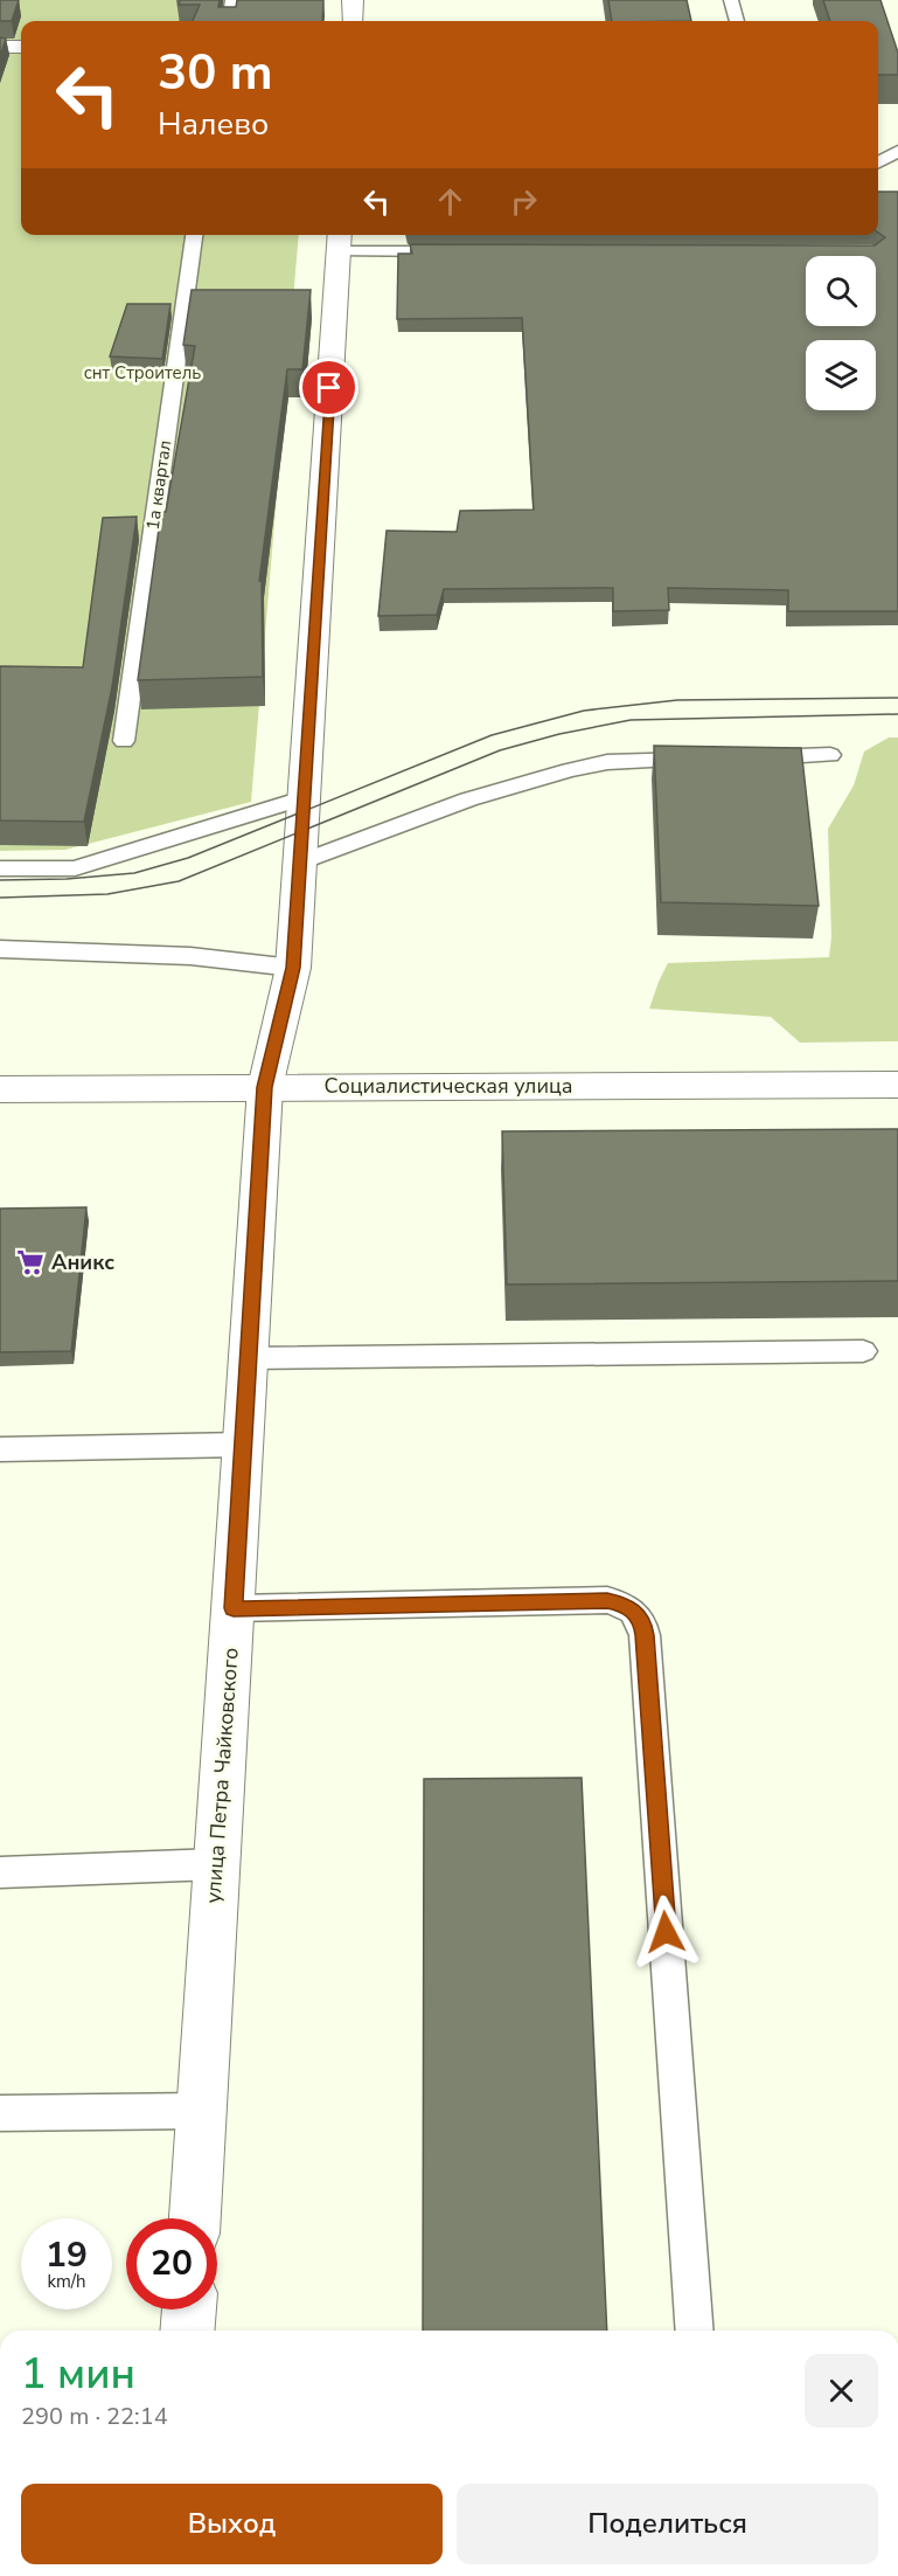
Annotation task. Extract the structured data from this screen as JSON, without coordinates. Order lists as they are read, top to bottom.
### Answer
{
  "streets": {
    "street": ["Социалистическая улица", "улица Петра Чайковского"],
    "lane": ["1а квартал"]
  },
  "crossings": [
    ["Социалистическая улица", "улица Петра Чайковского"]
  ],
  "parks": ["снт Строитель"],
  "places": {
    "supermarket": ["Аникс"]
  },
  "page": {
    "turn": ["30 m", "Налево"],
    "speed": "19 km/h",
    "limit": "20",
    "heading": ["1 мин", "290 m · 22:14"],
    "buttons": ["Выход", "Поделиться"]
  }
}
